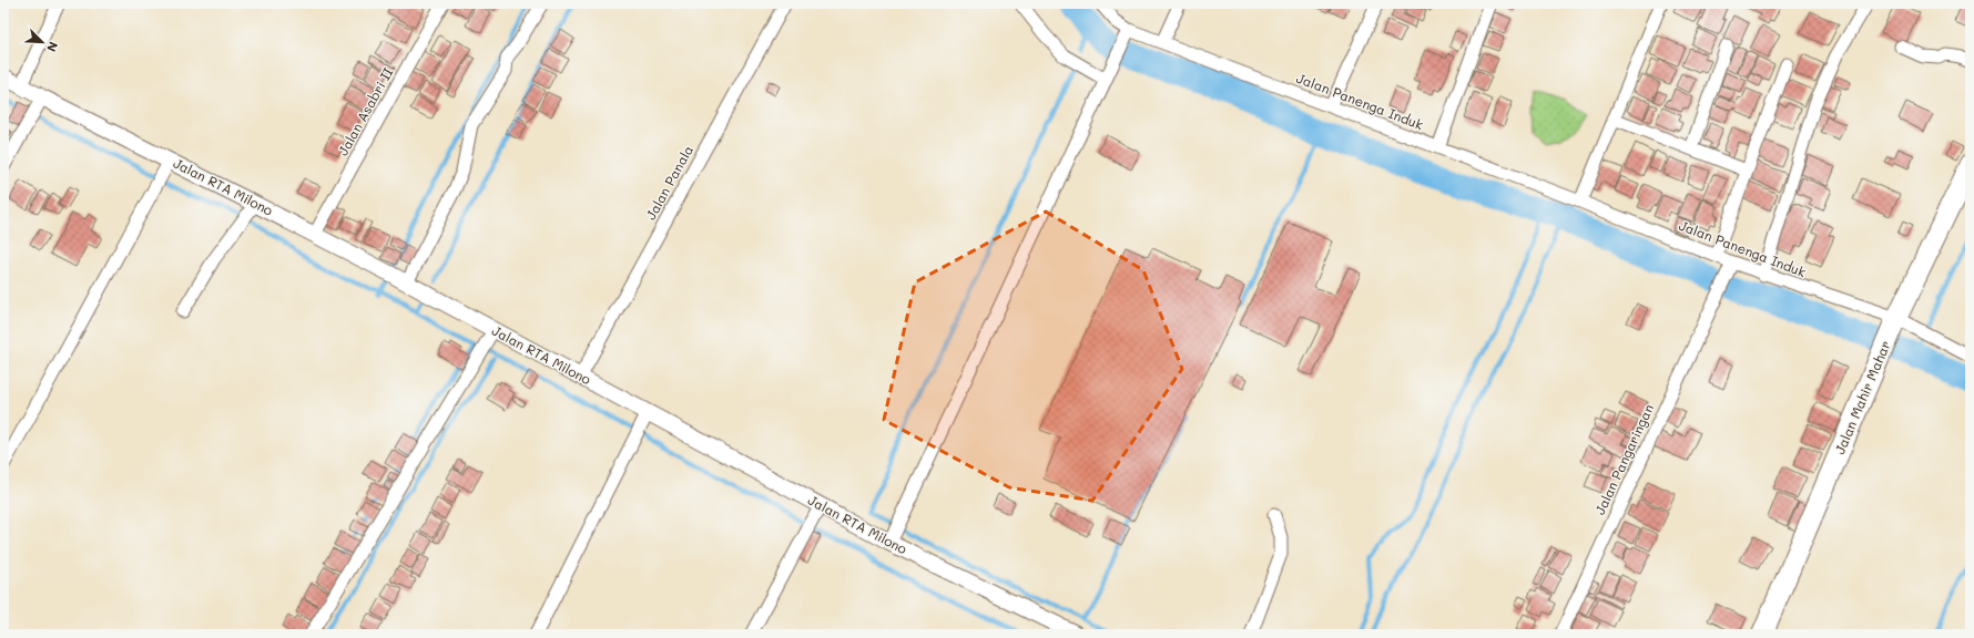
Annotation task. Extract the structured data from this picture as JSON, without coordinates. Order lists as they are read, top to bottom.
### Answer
{
  "streets": {
    "highway": ["Jalan Mahir Mahar"],
    "street": [
      "Jalan Panenga Induk",
      "Jalan Asabri II",
      "Jalan Panala",
      "Jalan RTA Milono",
      "Jalan Pangaringan"
    ]
  },
  "crossings": [
    ["Jalan Panenga Induk", "Jalan Mahir Mahar"],
    ["Jalan Panenga Induk", "Jalan Pangaringan"],
    ["Jalan Asabri II", "Jalan RTA Milono"],
    ["Jalan Panala", "Jalan RTA Milono"]
  ],
  "north": "bottom right"
}
